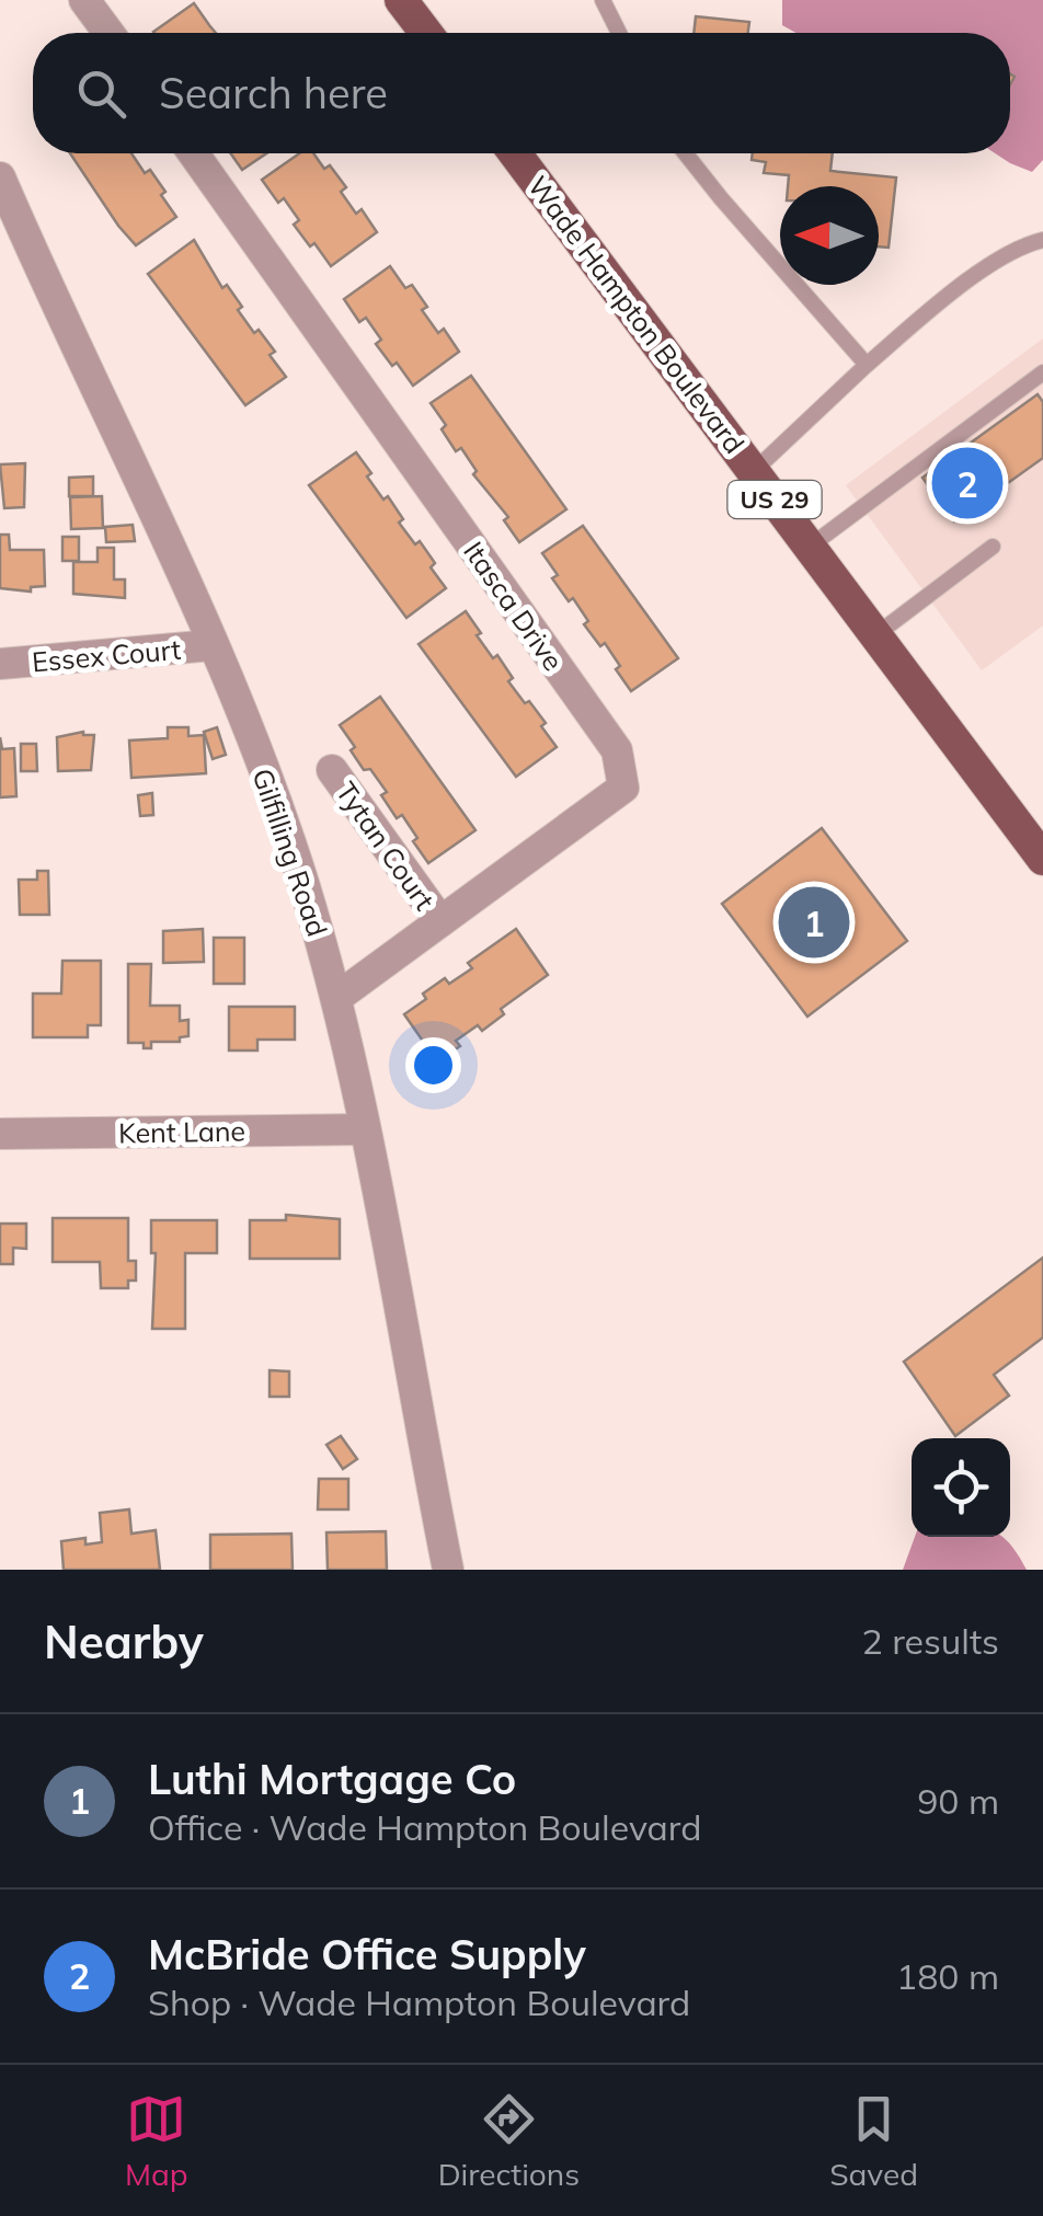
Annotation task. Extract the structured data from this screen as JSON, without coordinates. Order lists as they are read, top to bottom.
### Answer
{
  "streets": {
    "main road": ["Wade Hampton Boulevard", "US 29"],
    "street": [
      "Itasca Drive",
      "Essex Court",
      "Tytan Court",
      "Gilfilling Road",
      "Kent Lane"
    ]
  },
  "crossings": [
    ["Itasca Drive", "Tytan Court"],
    ["Itasca Drive", "Gilfilling Road"],
    ["Essex Court", "Gilfilling Road"],
    ["Gilfilling Road", "Kent Lane"]
  ],
  "north": "left",
  "page": {
    "search": "Search here",
    "pins": ["2", "1"],
    "heading": ["Nearby", "2 results"],
    "list": [
      {
        "mark": "1",
        "name": "Luthi Mortgage Co",
        "note": "Office · Wade Hampton Boulevard",
        "value": "90 m"
      },
      {
        "mark": "2",
        "name": "McBride Office Supply",
        "note": "Shop · Wade Hampton Boulevard",
        "value": "180 m"
      }
    ],
    "nav": ["Map", "Directions", "Saved"]
  }
}
